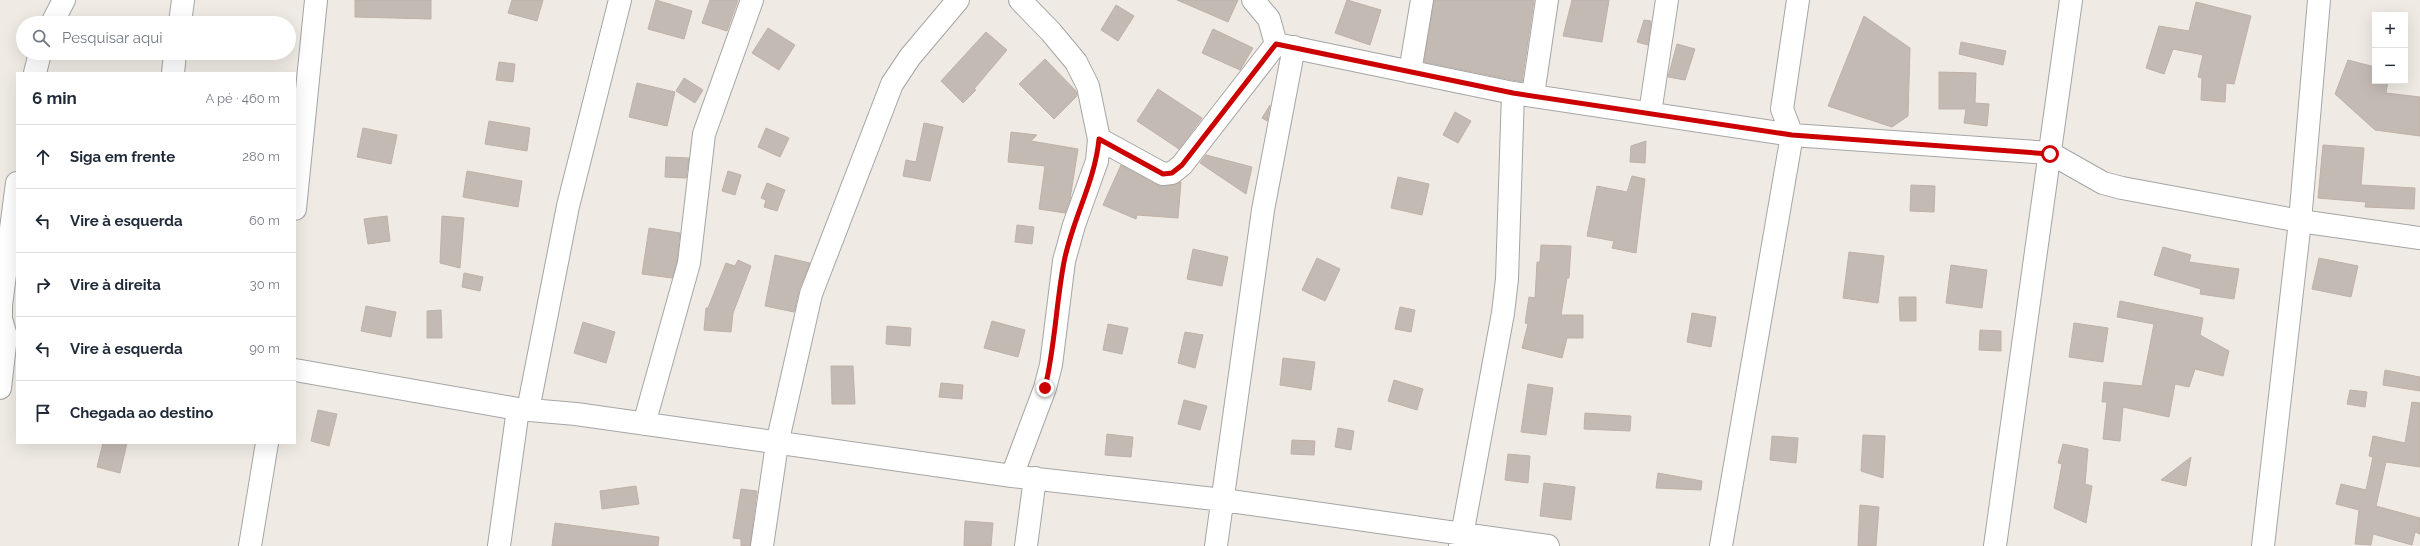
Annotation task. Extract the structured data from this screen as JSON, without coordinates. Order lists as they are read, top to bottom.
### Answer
{
  "page": {
    "map_buttons": ["+", "−"],
    "search": "Pesquisar aqui",
    "heading": ["6 min", "A pé · 460 m"],
    "list": [
      ["Siga em frente", "280 m"],
      ["Vire à esquerda", "60 m"],
      ["Vire à direita", "30 m"],
      ["Vire à esquerda", "90 m"],
      "Chegada ao destino"
    ]
  }
}
